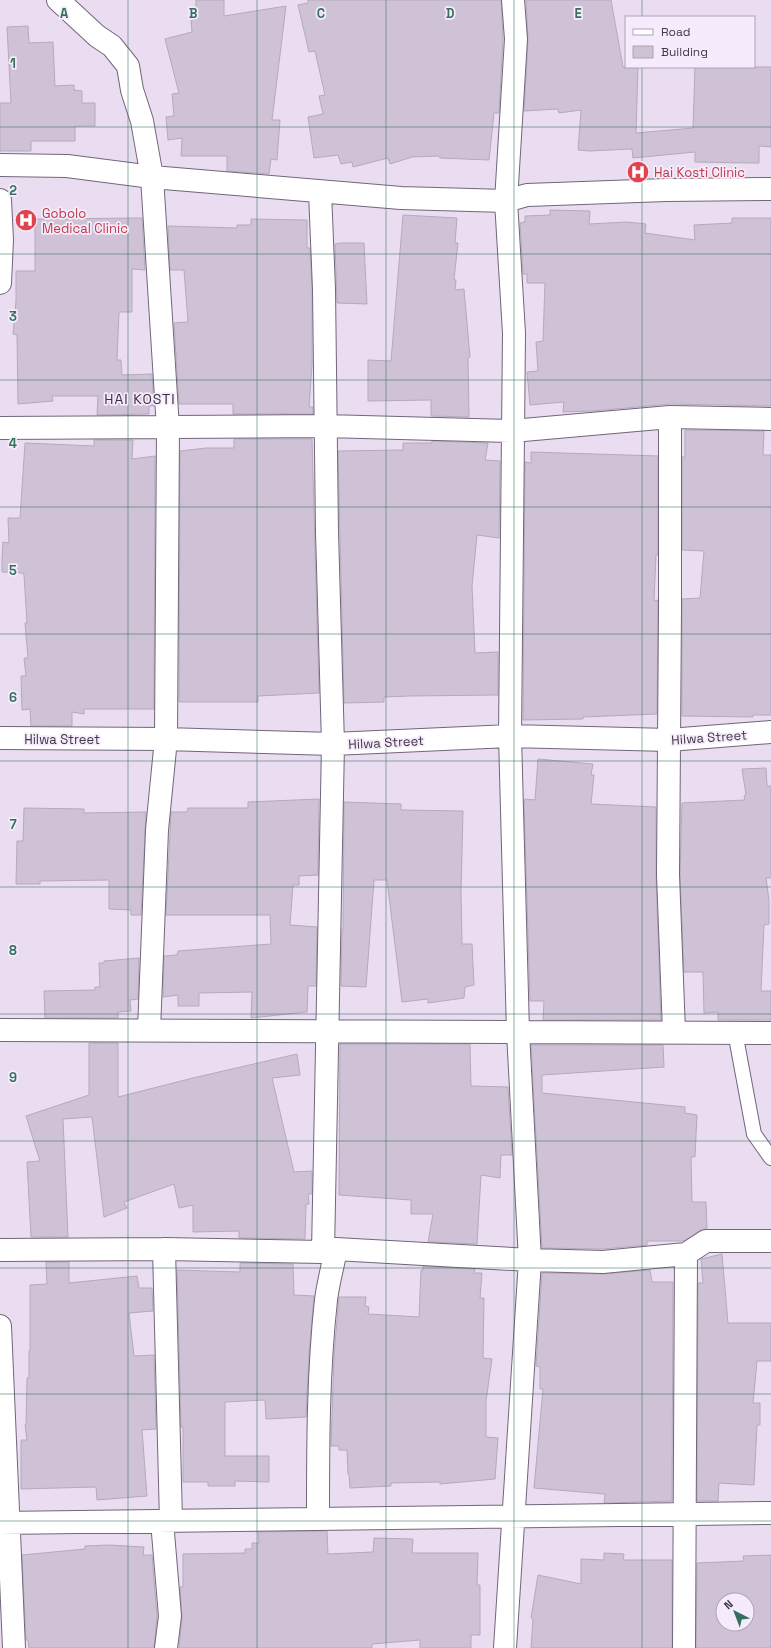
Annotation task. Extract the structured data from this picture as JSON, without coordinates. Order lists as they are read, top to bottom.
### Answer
{
  "streets": {
    "street": ["Hilwa Street"]
  },
  "districts": ["HAI KOSTI"],
  "places": {
    "hospital": ["Hai Kosti Clinic", "Gobolo Medical Clinic"]
  },
  "legend": ["Road", "Building"],
  "north": "top left",
  "grid": {
    "columns": [
      "A",
      "B",
      "C",
      "D",
      "E"
    ],
    "rows": [
      "1",
      "2",
      "3",
      "4",
      "5",
      "6",
      "7",
      "8",
      "9"
    ]
  }
}
